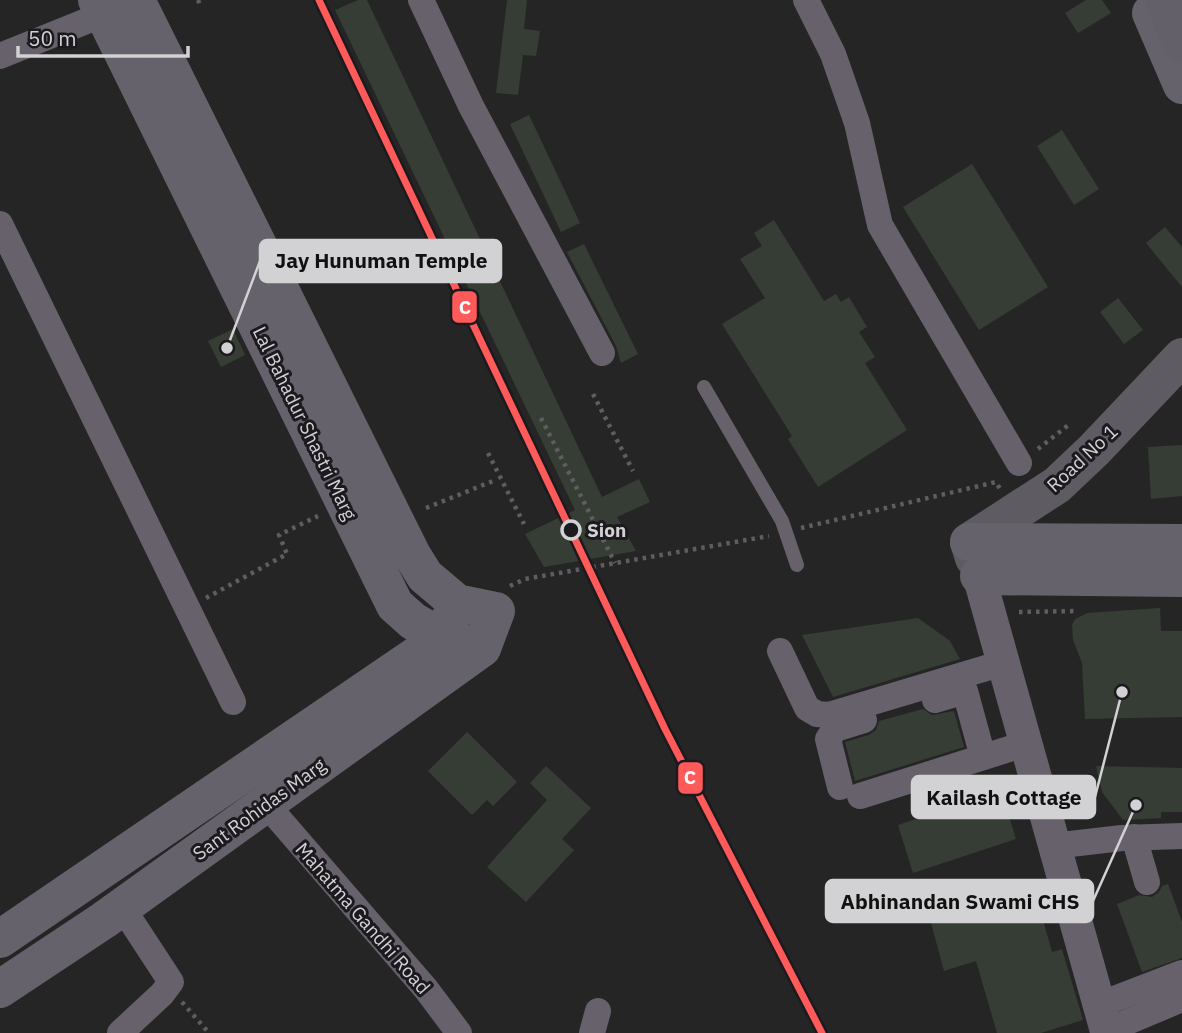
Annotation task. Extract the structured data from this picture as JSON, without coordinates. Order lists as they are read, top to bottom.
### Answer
{
  "streets": {
    "main road": ["Lal Bahadur Shastri Marg", "Road No 1", "Sant Rohidas Marg"],
    "street": ["Mahatma Gandhi Road"]
  },
  "crossings": [
    ["Lal Bahadur Shastri Marg", "Sant Rohidas Marg"],
    ["Sant Rohidas Marg", "Mahatma Gandhi Road"]
  ],
  "places": [
    "Jay Hunuman Temple",
    "Sion",
    "Kailash Cottage",
    "Abhinandan Swami CHS"
  ],
  "lines": ["transit line C"],
  "scale_bar": "50 m"
}
